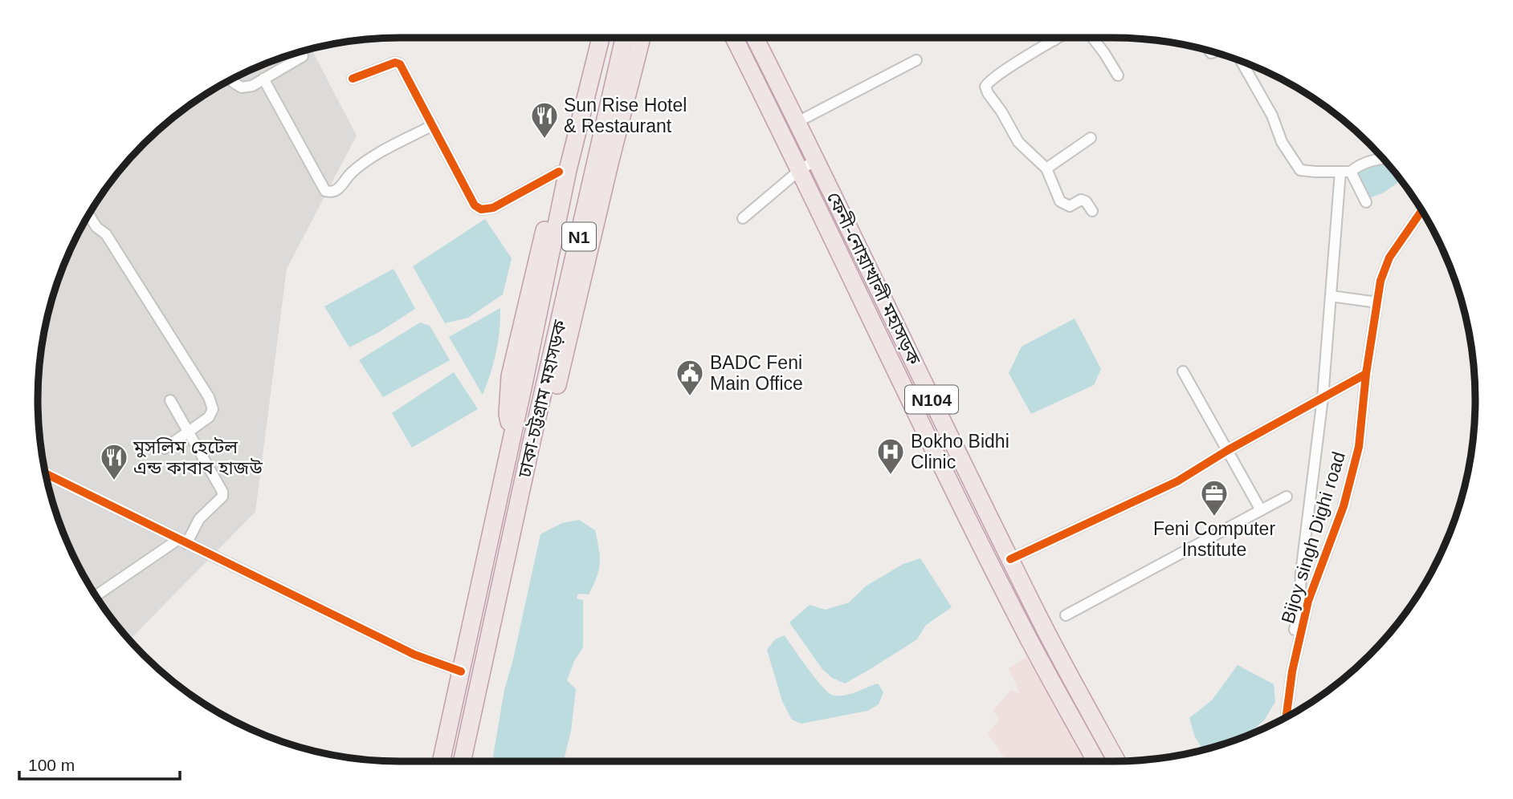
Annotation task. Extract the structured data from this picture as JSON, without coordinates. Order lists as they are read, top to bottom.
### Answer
{
  "streets": {
    "highway": [
      "N1",
      "ফেনী-নোয়াখালী মহাসড়ক",
      "ঢাকা-চট্টগ্রাম মহাসড়ক",
      "N104"
    ],
    "street": ["Bijoy singh Dighi road"]
  },
  "places": {
    "restaurant": ["Sun Rise Hotel & Restaurant", "মুসলিম হেটেল এন্ড কাবাব হাজউ"],
    "public building": ["BADC Feni Main Office"],
    "hospital": ["Bokho Bidhi Clinic"],
    "office": ["Feni Computer Institute"]
  },
  "scale_bar": "100 m"
}
